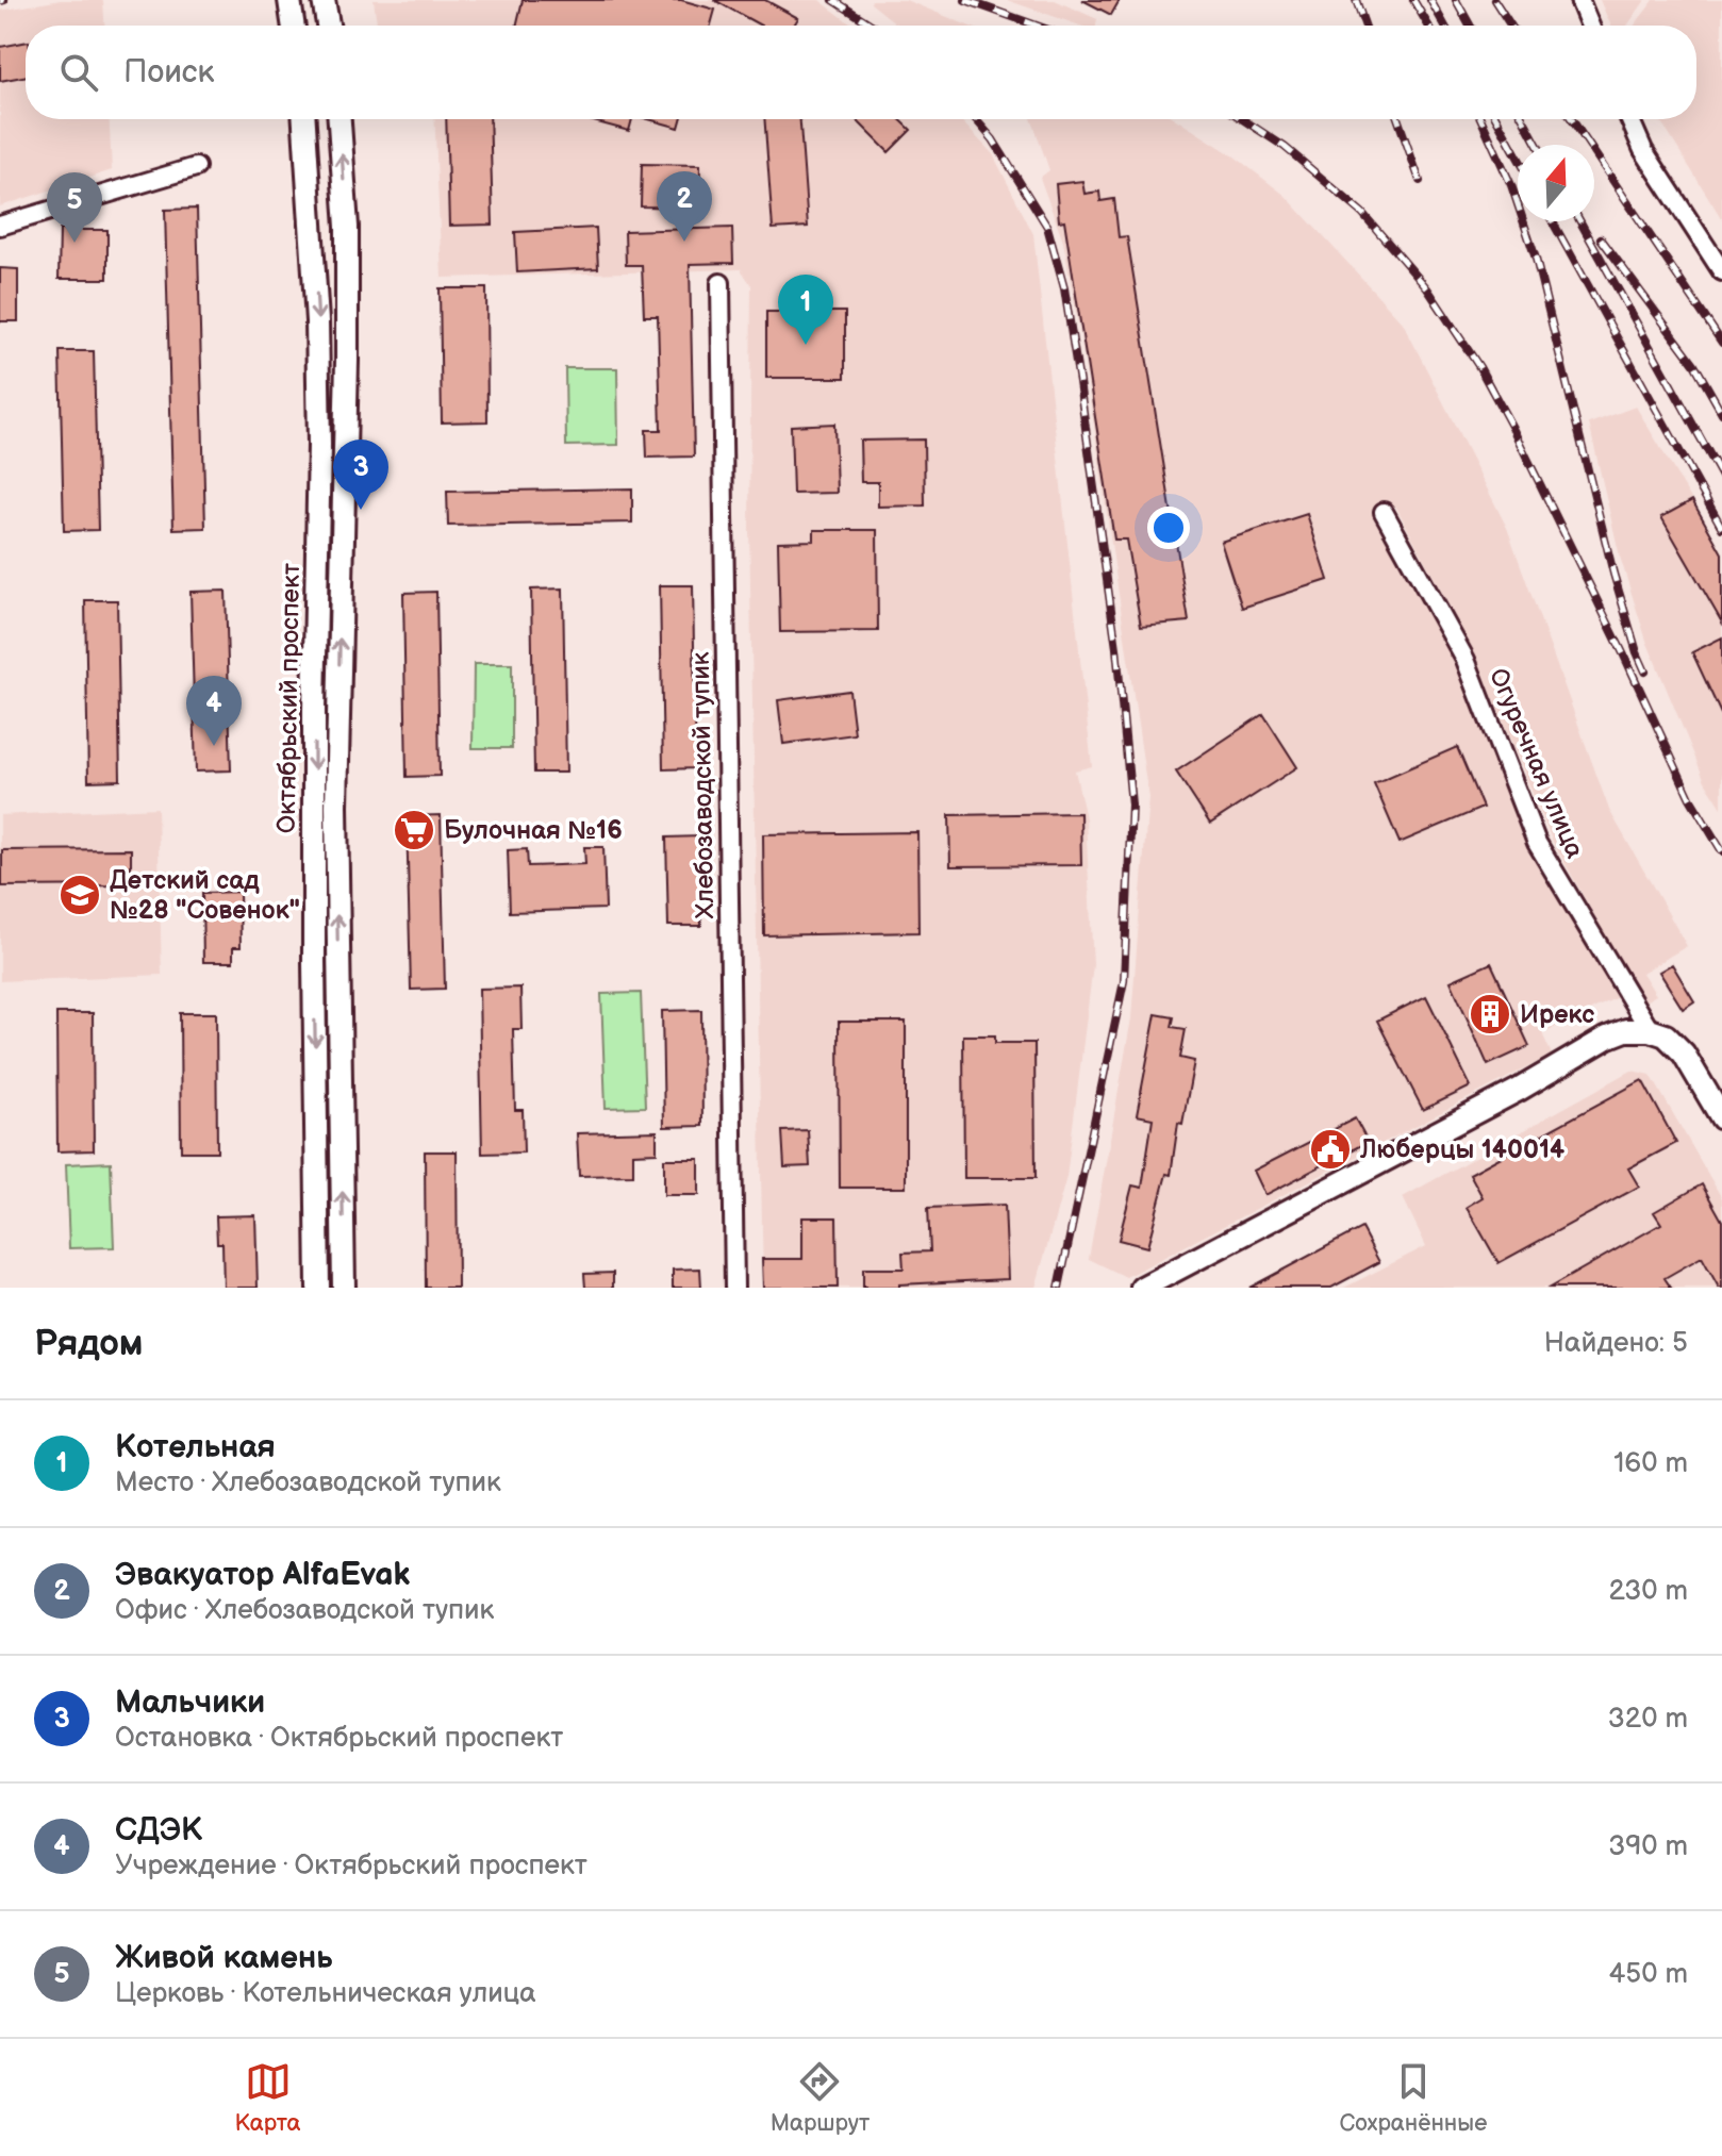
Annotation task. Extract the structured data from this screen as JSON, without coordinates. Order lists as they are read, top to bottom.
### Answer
{
  "streets": {
    "main road": ["Октябрьский проспект"],
    "street": ["Огуречная улица", "Хлебозаводской тупик"]
  },
  "places": {
    "supermarket": ["Булочная №16"],
    "school or university": ["Детский сад №28 \"Совенок\""],
    "building": ["Ирекс"],
    "public building": ["Люберцы 140014"]
  },
  "north": "top",
  "page": {
    "search": "Поиск",
    "pins": [
      "2",
      "5",
      "1",
      "3",
      "4"
    ],
    "heading": ["Рядом", "Найдено: 5"],
    "list": [
      {
        "mark": "1",
        "name": "Котельная",
        "note": "Место · Хлебозаводской тупик",
        "value": "160 m"
      },
      {
        "mark": "2",
        "name": "Эвакуатор AlfaEvak",
        "note": "Офис · Хлебозаводской тупик",
        "value": "230 m"
      },
      {
        "mark": "3",
        "name": "Мальчики",
        "note": "Остановка · Октябрьский проспект",
        "value": "320 m"
      },
      {
        "mark": "4",
        "name": "СДЭК",
        "note": "Учреждение · Октябрьский проспект",
        "value": "390 m"
      },
      {
        "mark": "5",
        "name": "Живой камень",
        "note": "Церковь · Котельническая улица",
        "value": "450 m"
      }
    ],
    "nav": ["Карта", "Маршрут", "Сохранённые"]
  }
}
